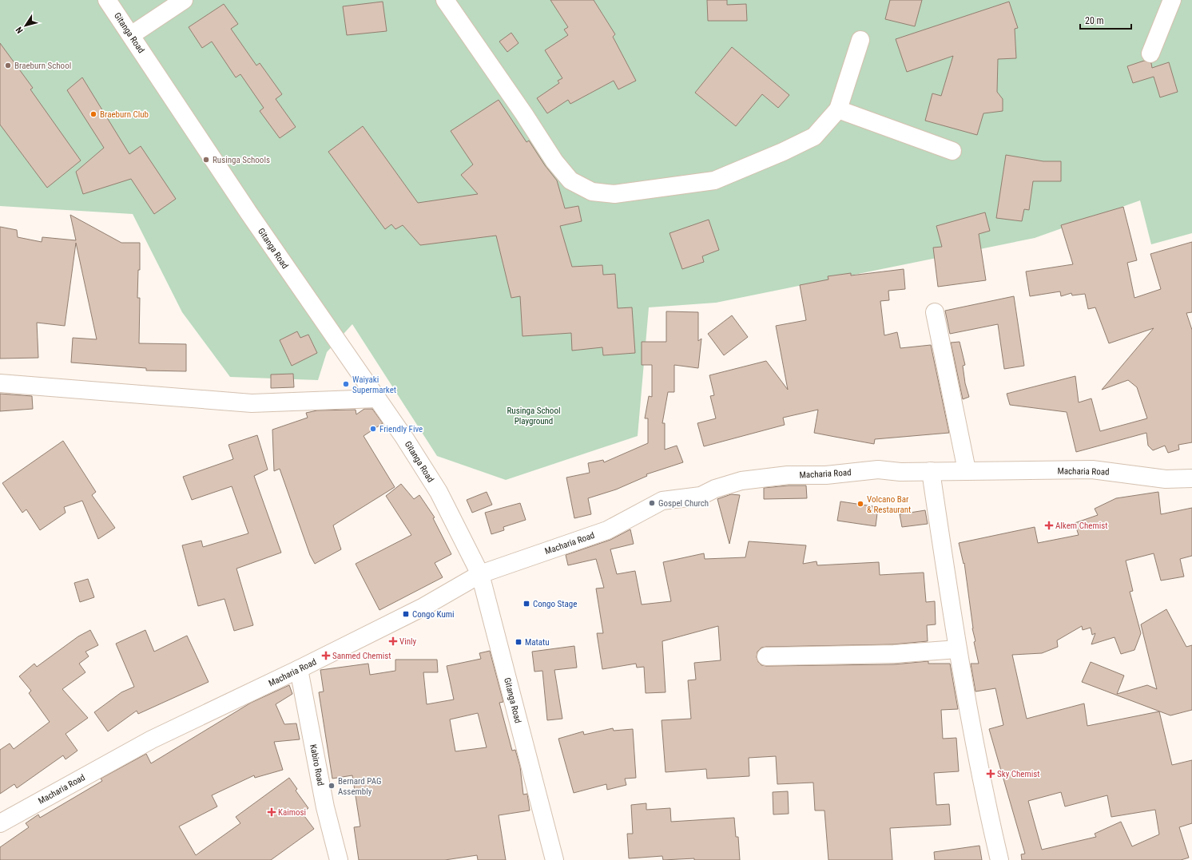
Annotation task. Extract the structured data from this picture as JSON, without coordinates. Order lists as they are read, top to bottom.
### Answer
{
  "streets": {
    "street": ["Gitanga Road", "Macharia Road", "Kabiro Road"]
  },
  "crossings": [
    ["Gitanga Road", "Macharia Road"],
    ["Macharia Road", "Kabiro Road"]
  ],
  "parks": ["Rusinga School Playground"],
  "places": {
    "other": [
      "Braeburn School",
      "Braeburn Club",
      "Rusinga Schools",
      "Waiyaki Supermarket",
      "Friendly Five",
      "Gospel Church",
      "Volcano Bar & Restaurant",
      "Bernard PAG Assembly"
    ],
    "health": [
      "Alkem Chemist",
      "Vinly",
      "Sanmed Chemist",
      "Sky Chemist",
      "Kaimosi"
    ],
    "transit": ["Congo Stage", "Congo Kumi", "Matatu"]
  },
  "scale_bar": "20 m",
  "north": "bottom left"
}
